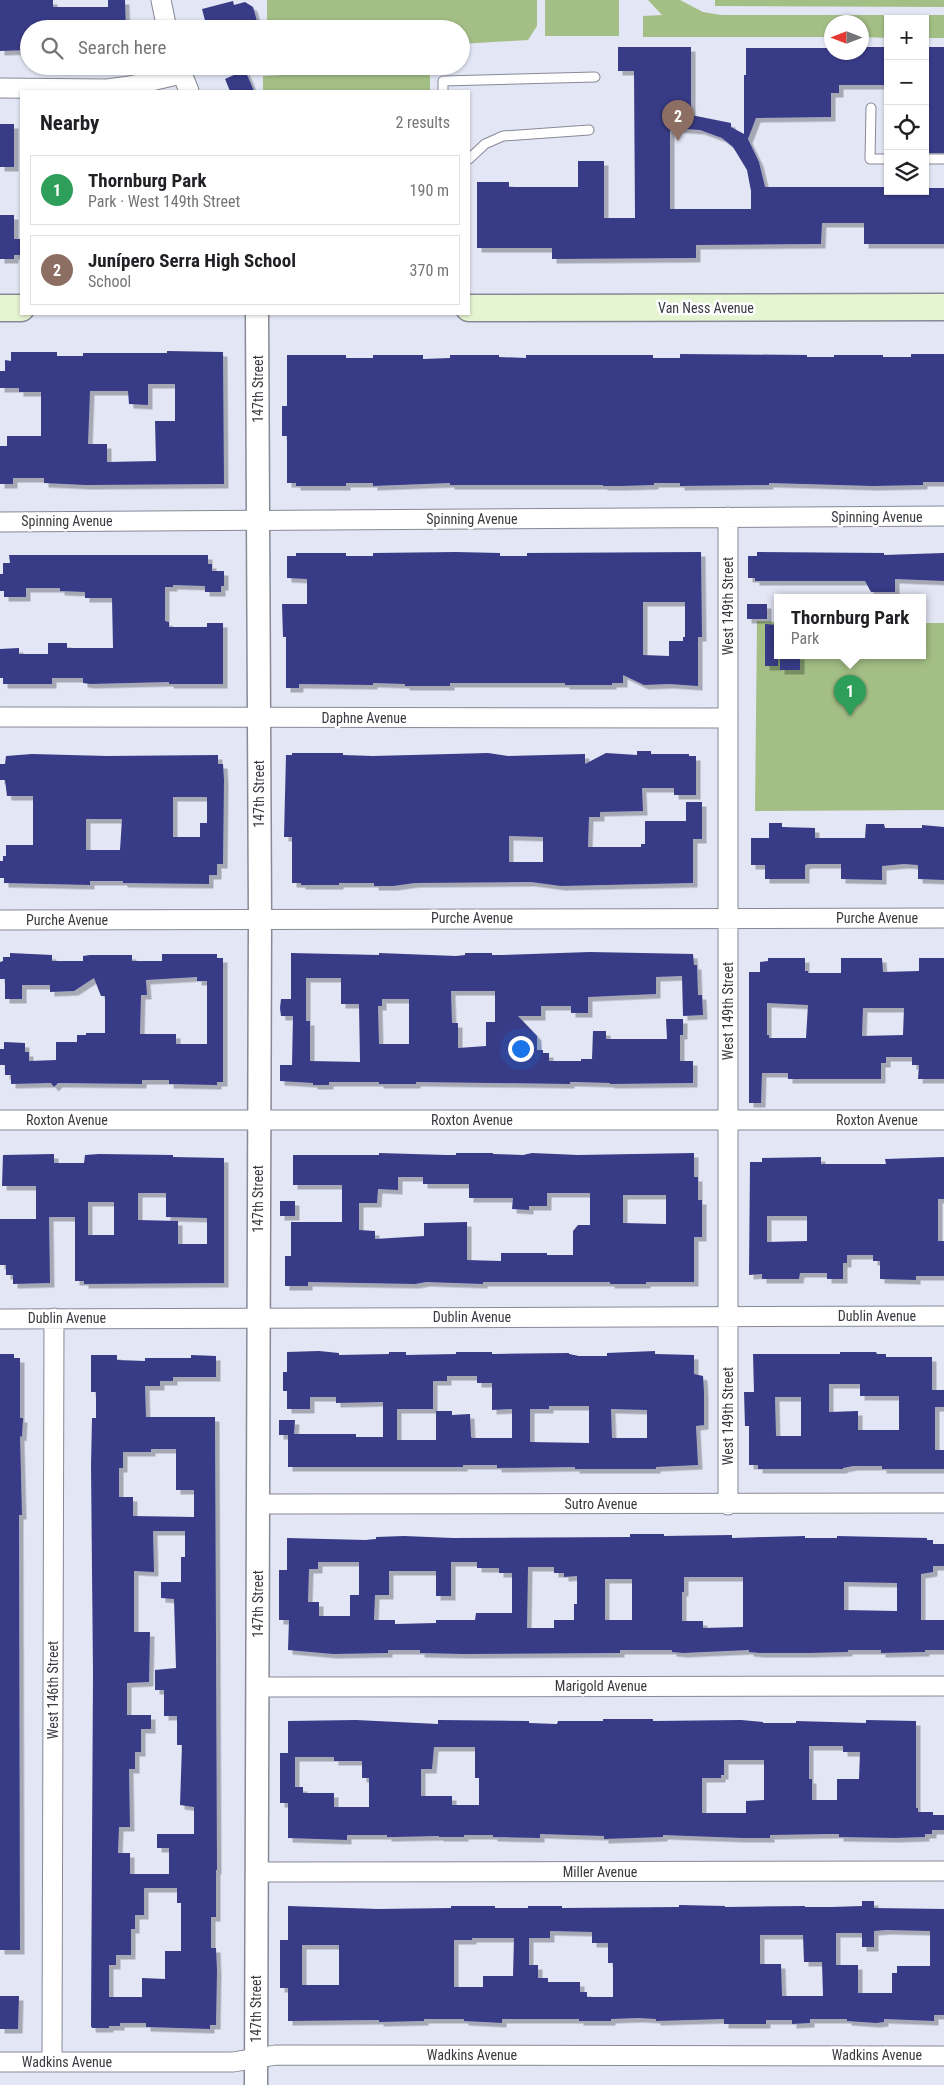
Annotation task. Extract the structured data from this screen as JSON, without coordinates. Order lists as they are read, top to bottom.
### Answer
{
  "streets": {
    "main road": ["Van Ness Avenue"],
    "street": [
      "147th Street",
      "Spinning Avenue",
      "West 149th Street",
      "Daphne Avenue",
      "Purche Avenue",
      "Roxton Avenue",
      "Dublin Avenue",
      "Sutro Avenue",
      "Marigold Avenue",
      "West 146th Street",
      "Miller Avenue",
      "Wadkins Avenue"
    ]
  },
  "crossings": [
    ["147th Street", "Spinning Avenue"],
    ["147th Street", "Daphne Avenue"],
    ["147th Street", "Purche Avenue"],
    ["147th Street", "Roxton Avenue"],
    ["147th Street", "Dublin Avenue"],
    ["147th Street", "Sutro Avenue"],
    ["147th Street", "Marigold Avenue"],
    ["147th Street", "Miller Avenue"],
    ["147th Street", "Wadkins Avenue"],
    ["Spinning Avenue", "West 149th Street"],
    ["West 149th Street", "Daphne Avenue"],
    ["West 149th Street", "Purche Avenue"],
    ["West 149th Street", "Roxton Avenue"],
    ["West 149th Street", "Dublin Avenue"],
    ["West 149th Street", "Sutro Avenue"],
    ["Dublin Avenue", "West 146th Street"],
    ["West 146th Street", "Wadkins Avenue"]
  ],
  "north": "left",
  "page": {
    "map_buttons": ["+", "−"],
    "search": "Search here",
    "heading": ["Nearby", "2 results"],
    "pins": ["2", "1"],
    "list": [
      {
        "mark": "1",
        "name": "Thornburg Park",
        "note": "Park · West 149th Street",
        "value": "190 m"
      },
      {
        "mark": "2",
        "name": "Junípero Serra High School",
        "note": "School",
        "value": "370 m"
      }
    ],
    "popup": ["Thornburg Park", "Park"]
  }
}
